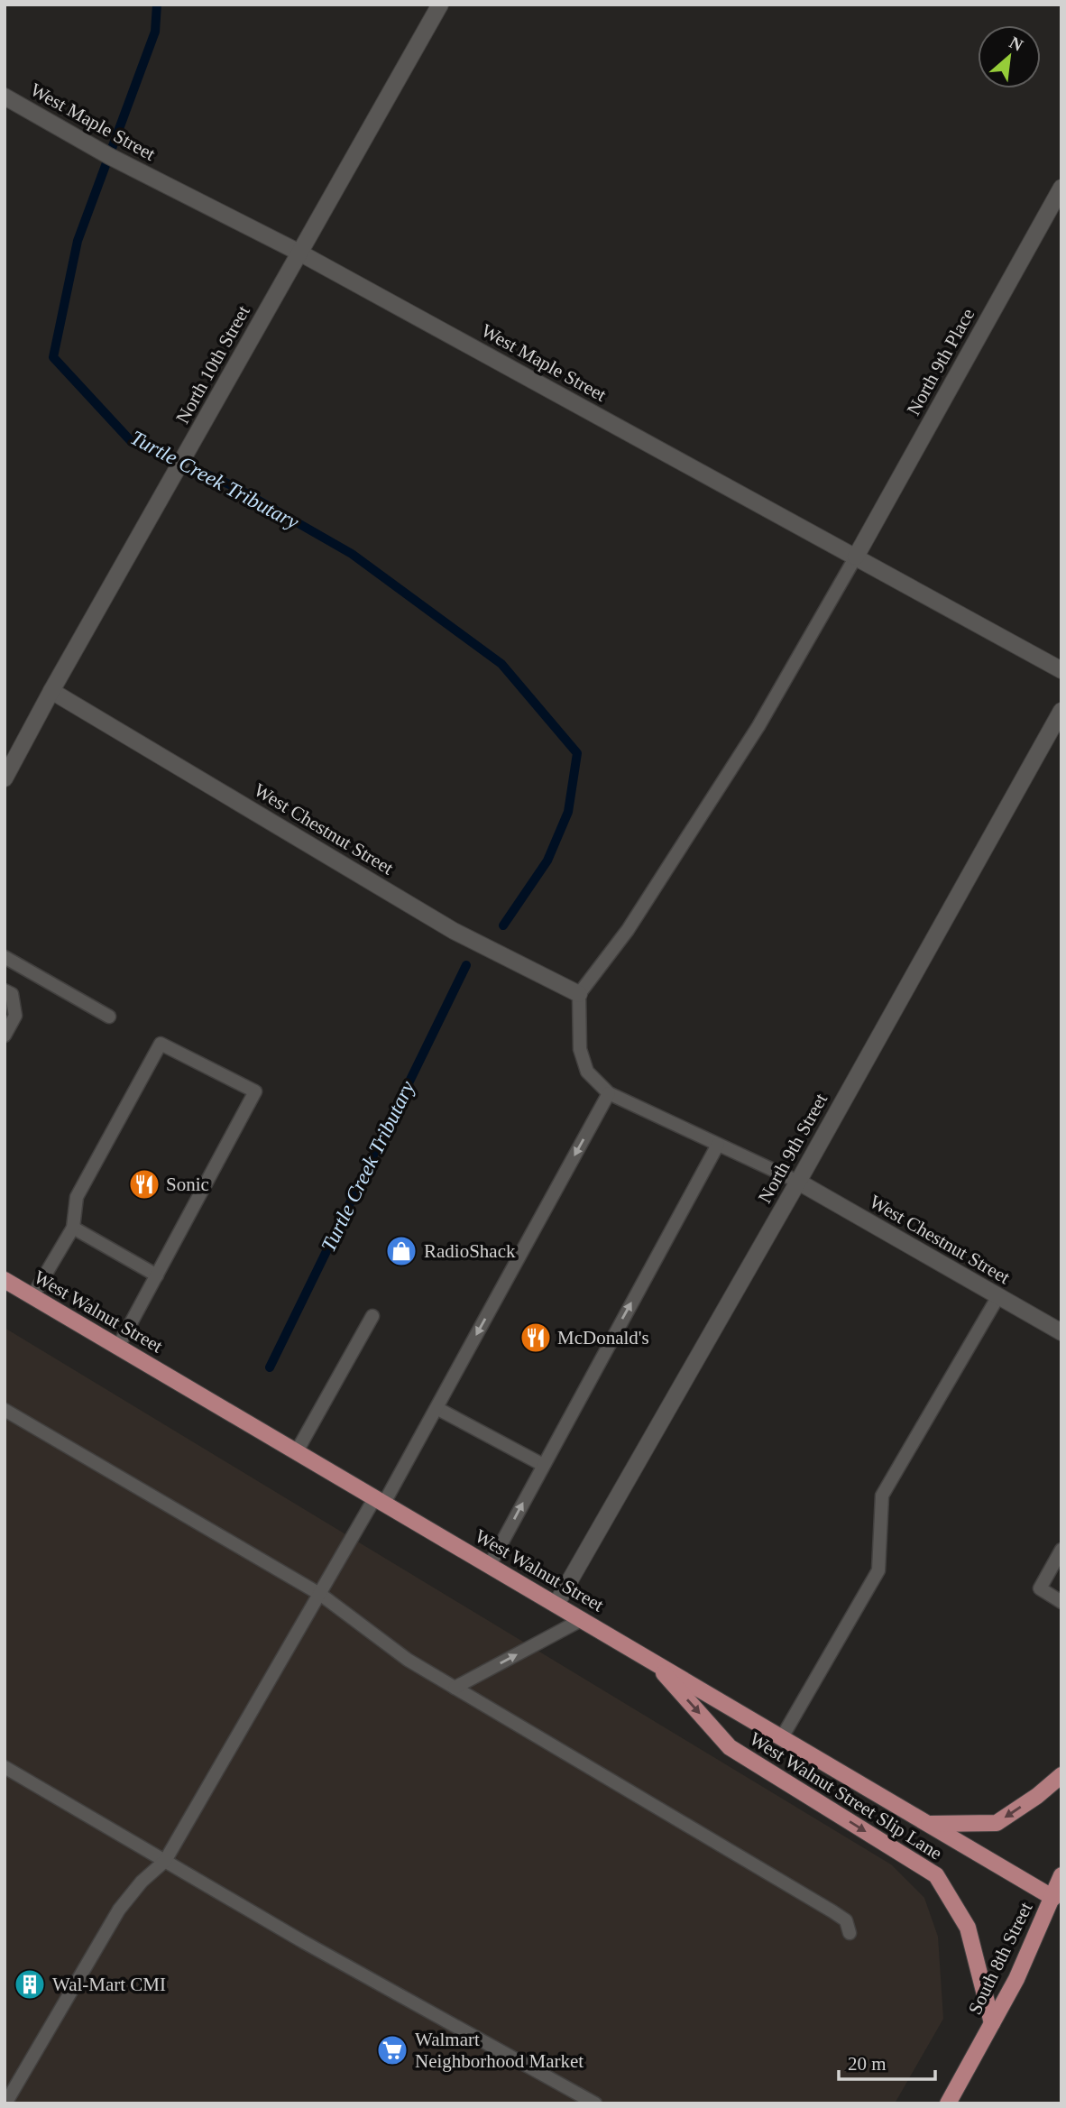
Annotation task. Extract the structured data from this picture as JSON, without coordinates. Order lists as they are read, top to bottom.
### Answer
{
  "streets": {
    "main road": ["West Walnut Street", "West Walnut Street Slip Lane", "South 8th Street"],
    "street": [
      "West Maple Street",
      "North 9th Place",
      "North 10th Street",
      "West Chestnut Street",
      "North 9th Street"
    ]
  },
  "crossings": [
    ["West Maple Street", "North 9th Place"],
    ["West Maple Street", "North 10th Street"],
    ["North 10th Street", "West Chestnut Street"],
    ["West Chestnut Street", "North 9th Street"],
    ["North 9th Street", "West Walnut Street"],
    ["West Walnut Street", "West Walnut Street Slip Lane"],
    ["West Walnut Street", "South 8th Street"],
    ["West Walnut Street Slip Lane", "South 8th Street"]
  ],
  "one_way": ["West Walnut Street Slip Lane"],
  "water": ["Turtle Creek Tributary"],
  "places": {
    "restaurant": ["Sonic", "McDonald's"],
    "shop": ["RadioShack"],
    "building": ["Wal-Mart CMI"],
    "supermarket": ["Walmart Neighborhood Market"]
  },
  "scale_bar": "20 m",
  "north": "top right"
}
